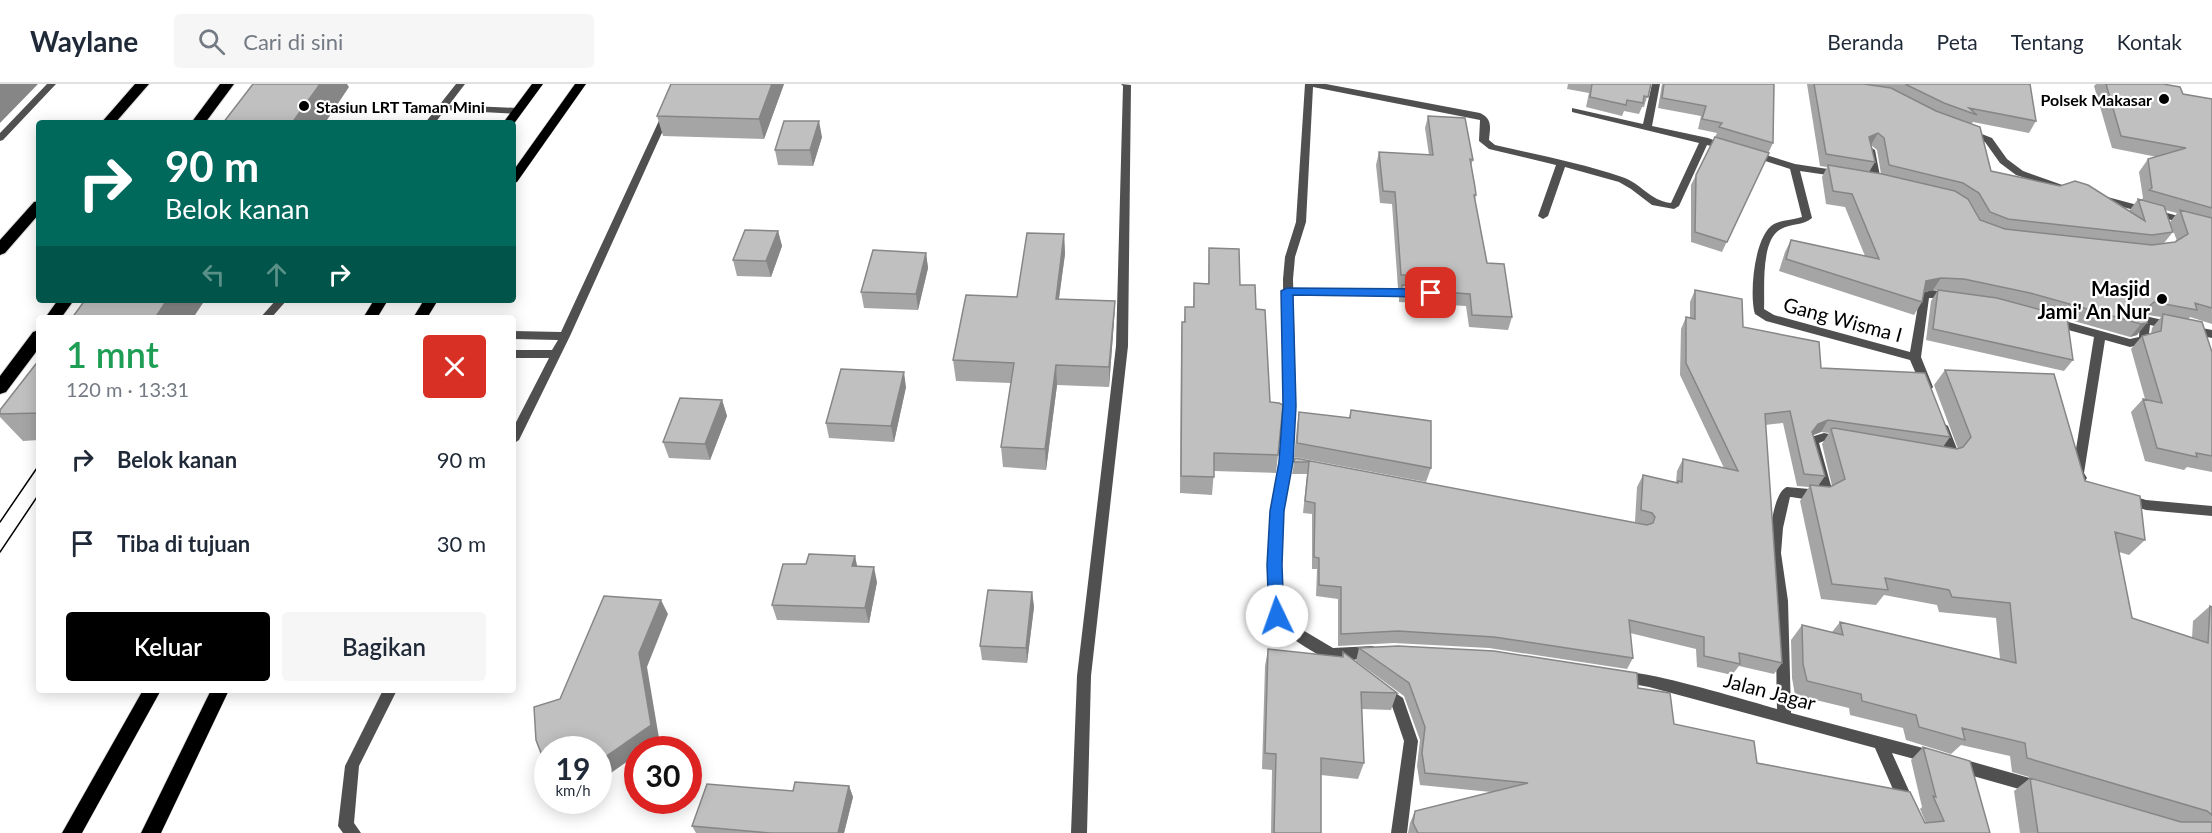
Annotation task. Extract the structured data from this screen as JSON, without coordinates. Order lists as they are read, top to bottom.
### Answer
{
  "streets": {
    "street": ["Gang Wisma I", "Jalan Jagar"]
  },
  "places": ["Polsek Makasar", "Stasiun LRT Taman Mini", "Masjid Jami' An Nur"],
  "page": {
    "header": "Waylane",
    "search": "Cari di sini",
    "nav": [
      "Beranda",
      "Peta",
      "Tentang",
      "Kontak"
    ],
    "turn": ["90 m", "Belok kanan"],
    "heading": ["1 mnt", "120 m · 13:31"],
    "list": [
      {
        "name": "Belok kanan",
        "value": "90 m"
      },
      {
        "name": "Tiba di tujuan",
        "value": "30 m"
      }
    ],
    "buttons": ["Keluar", "Bagikan"],
    "speed": "19 km/h",
    "limit": "30"
  }
}
